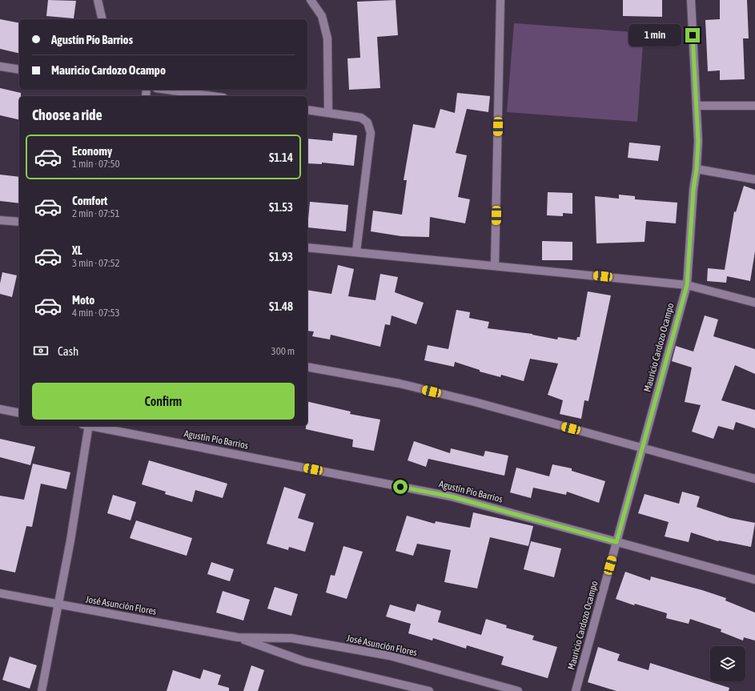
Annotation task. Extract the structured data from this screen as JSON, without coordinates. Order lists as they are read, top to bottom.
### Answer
{
  "streets": {
    "street": ["Mauricio Cardozo Ocampo", "Agustín Pío Barrios", "José Asunción Flores"]
  },
  "crossings": [
    ["Mauricio Cardozo Ocampo", "Agustín Pío Barrios"]
  ],
  "page": {
    "banner": ["Agustín Pío Barrios", "Mauricio Cardozo Ocampo"],
    "bubble": "1 min",
    "heading": "Choose a ride",
    "list": [
      {
        "name": "Economy",
        "note": "1 min · 07:50",
        "value": "$1.14"
      },
      {
        "name": "Comfort",
        "note": "2 min · 07:51",
        "value": "$1.53"
      },
      {
        "name": "XL",
        "note": "3 min · 07:52",
        "value": "$1.93"
      },
      {
        "name": "Moto",
        "note": "4 min · 07:53",
        "value": "$1.48"
      }
    ],
    "pay": ["Cash", "300 m"],
    "buttons": "Confirm"
  }
}
